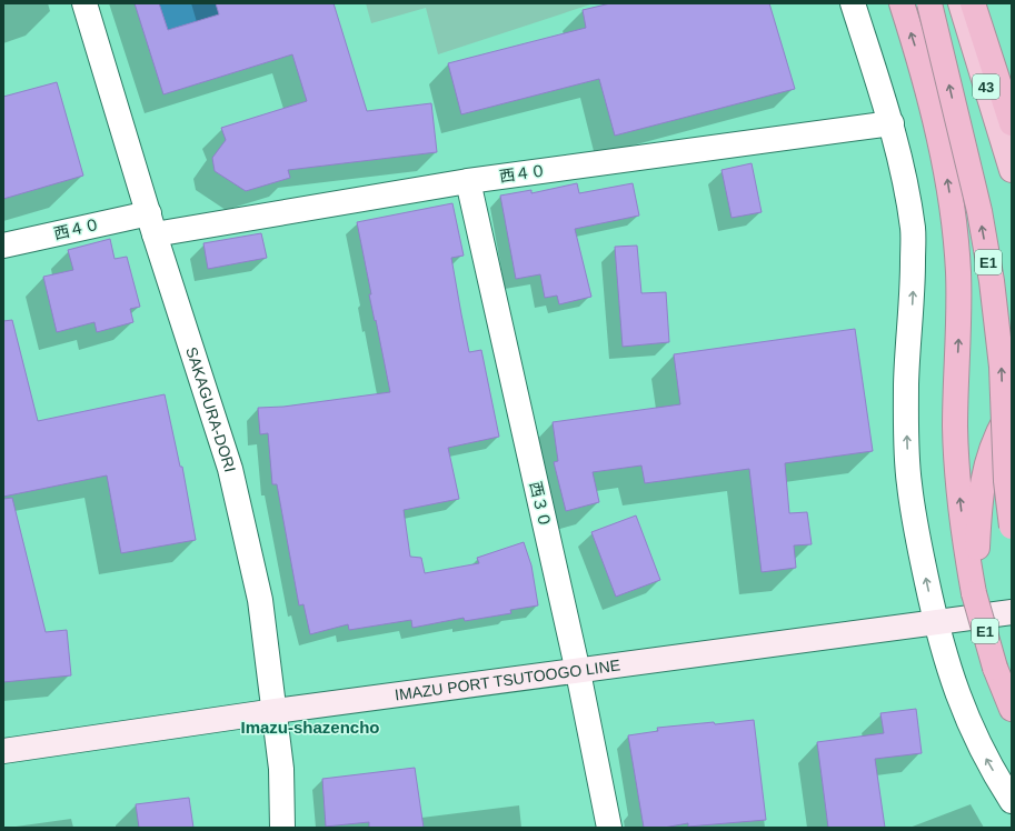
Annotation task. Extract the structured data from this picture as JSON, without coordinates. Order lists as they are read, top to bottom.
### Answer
{
  "streets": {
    "highway": ["43", "E1"],
    "main road": ["IMAZU PORT TSUTOOGO LINE"],
    "street": ["西４０", "SAKAGURA-DORI", "西３０"]
  },
  "crossings": [
    ["西４０", "SAKAGURA-DORI"],
    ["西４０", "西３０"],
    ["SAKAGURA-DORI", "IMAZU PORT TSUTOOGO LINE"],
    ["西３０", "IMAZU PORT TSUTOOGO LINE"]
  ],
  "districts": ["Imazu-shazencho"]
}
